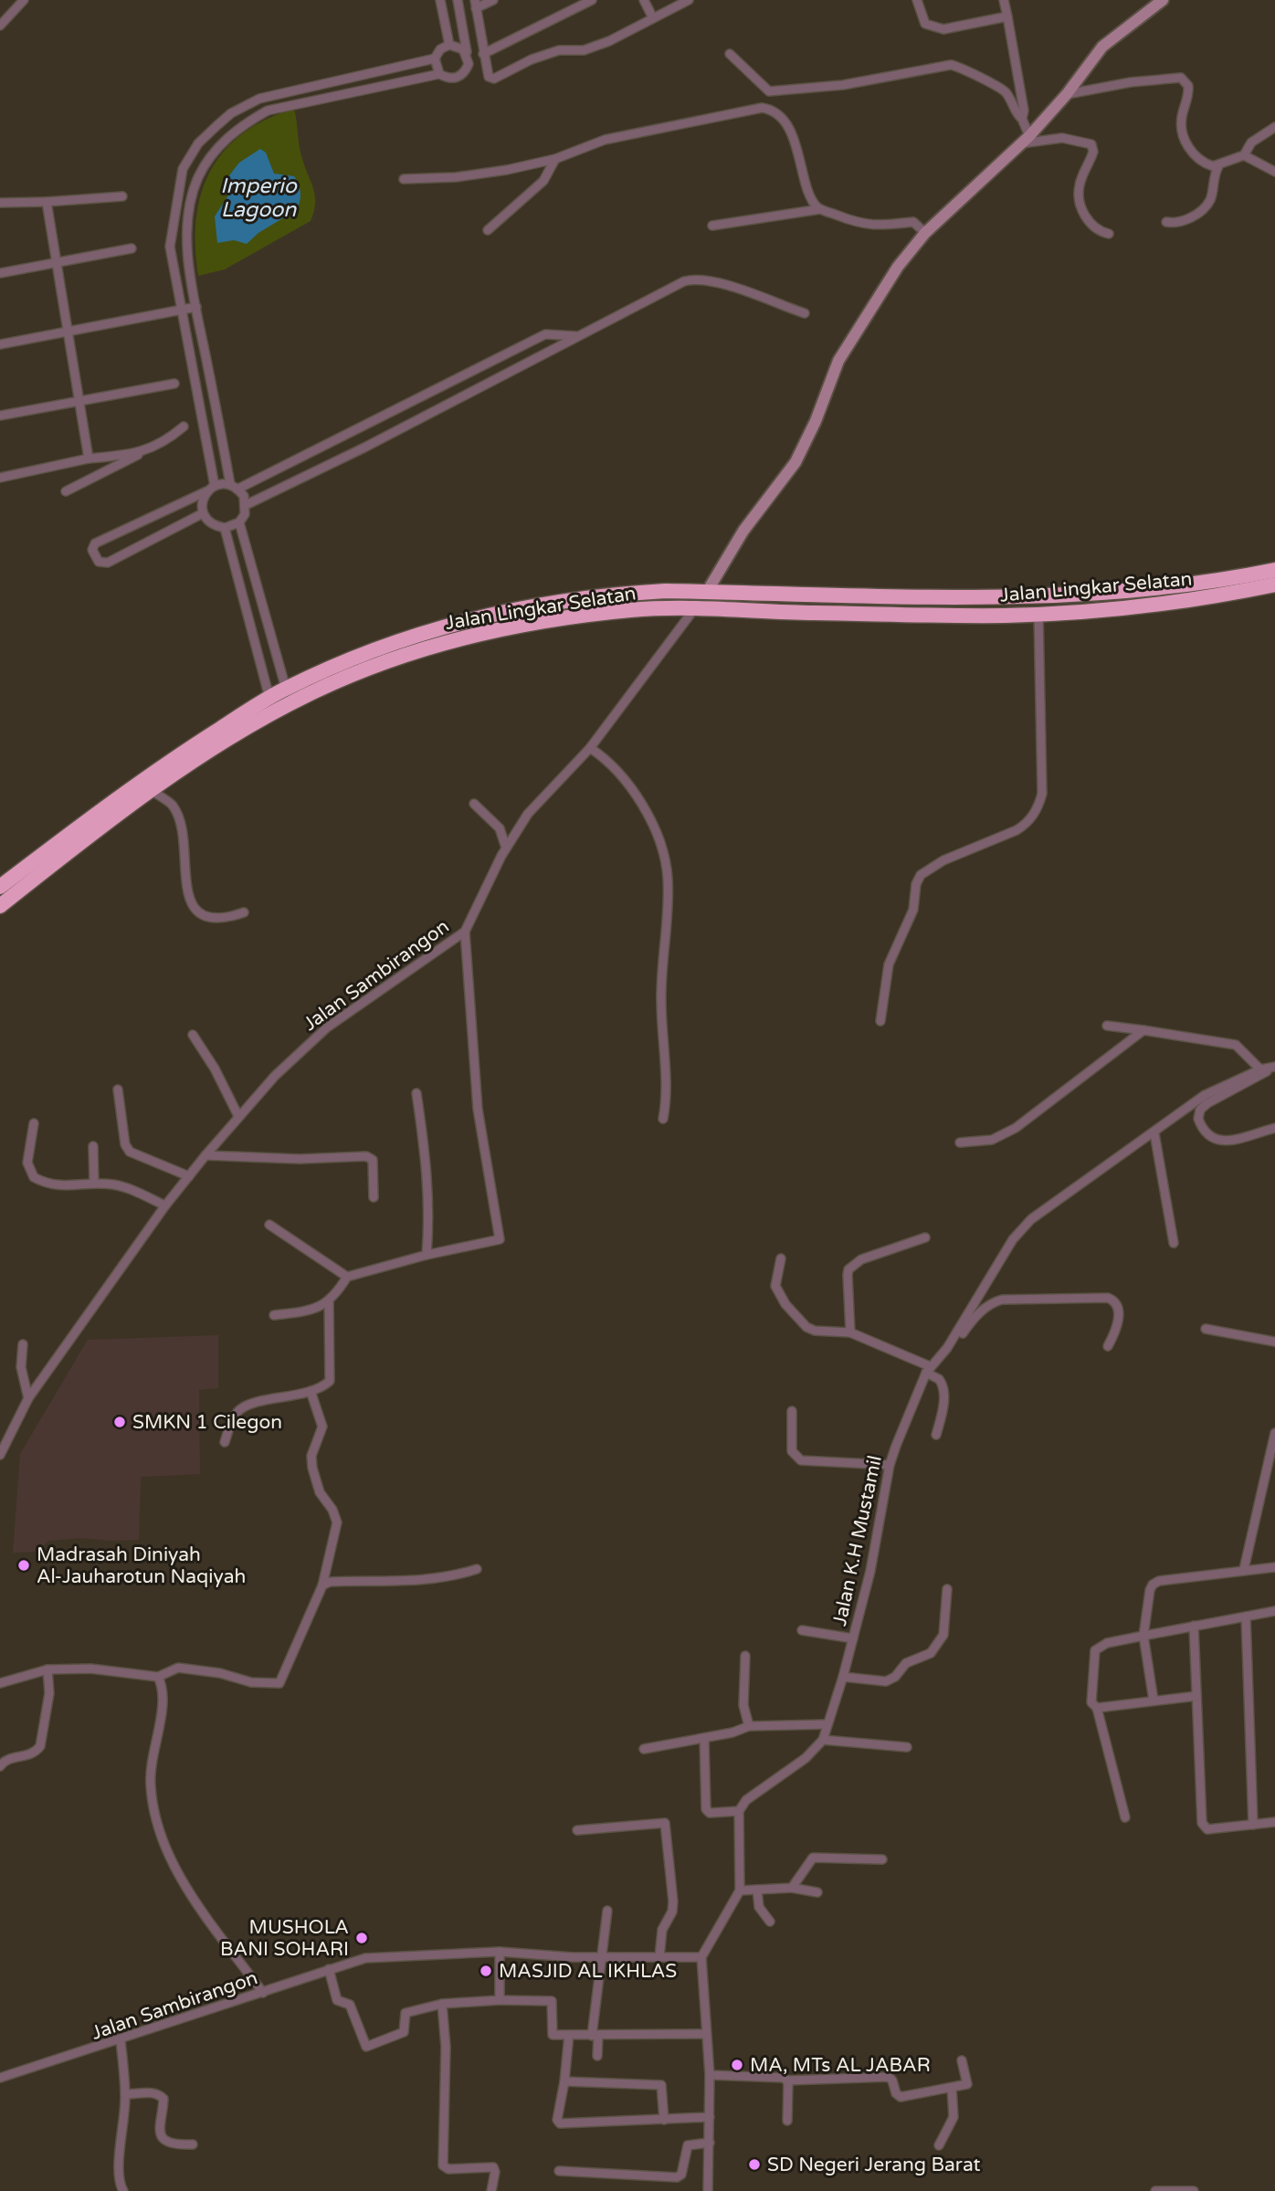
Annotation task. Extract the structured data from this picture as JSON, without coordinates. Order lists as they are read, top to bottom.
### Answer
{
  "streets": {
    "highway": ["Jalan Lingkar Selatan"],
    "street": ["Jalan Sambirangon", "Jalan K.H Mustamil"]
  },
  "crossings": [
    ["Jalan Lingkar Selatan", "Jalan Sambirangon"]
  ],
  "water": ["Imperio Lagoon"],
  "places": [
    "SMKN 1 Cilegon",
    "Madrasah Diniyah Al-Jauharotun Naqiyah",
    "MUSHOLA BANI SOHARI",
    "MASJID AL IKHLAS",
    "MA, MTs AL JABAR",
    "SD Negeri Jerang Barat"
  ]
}
